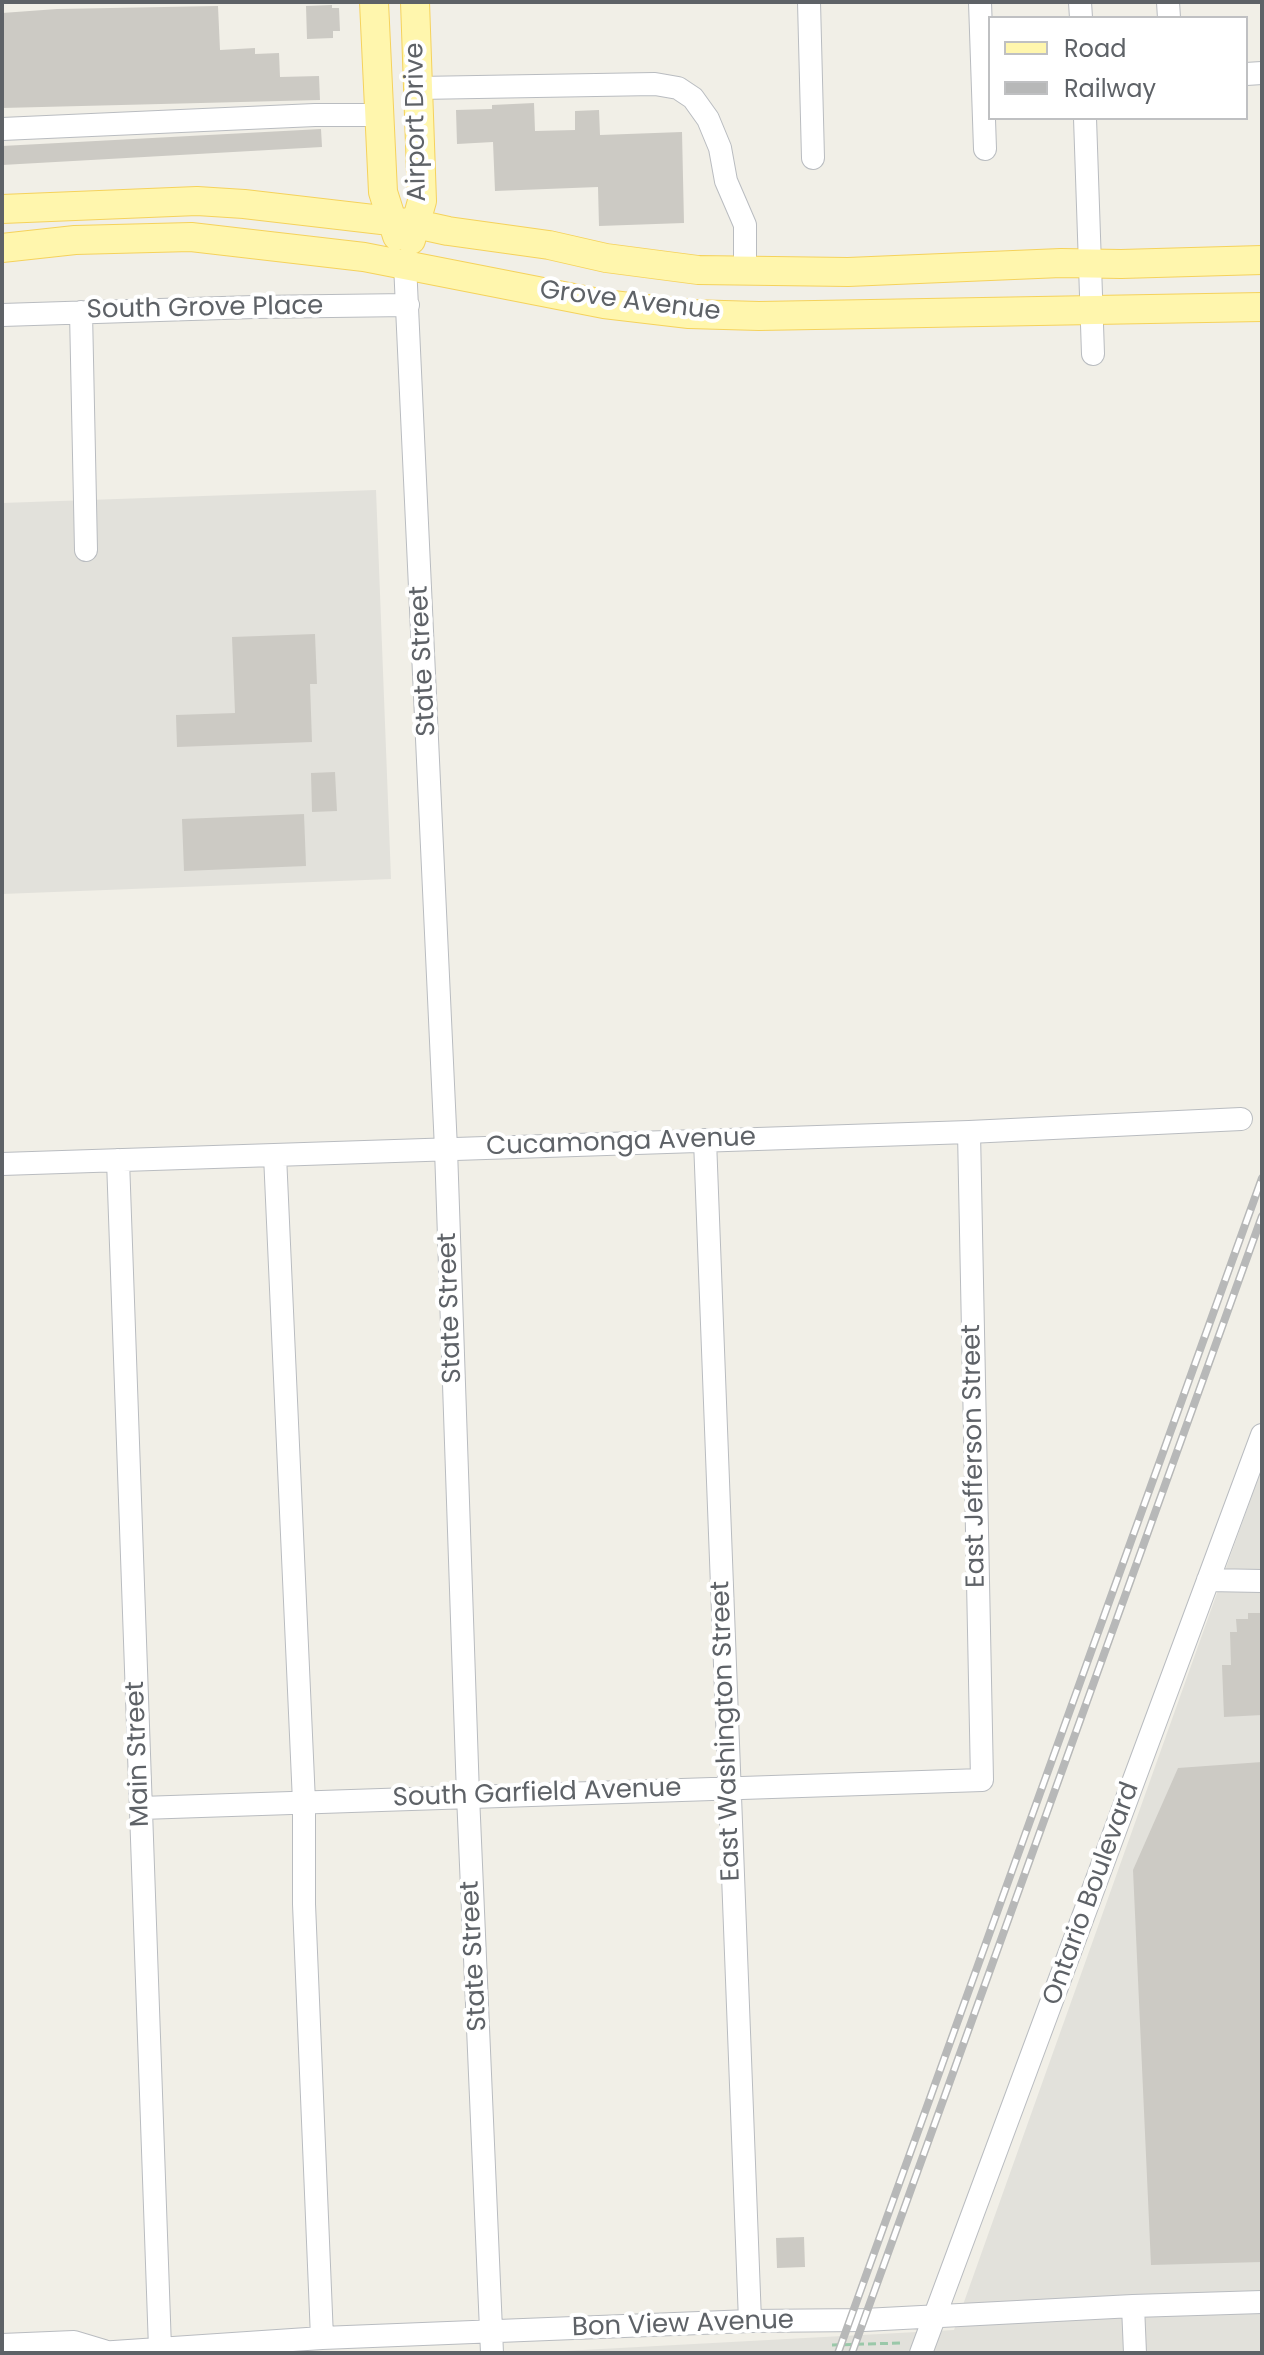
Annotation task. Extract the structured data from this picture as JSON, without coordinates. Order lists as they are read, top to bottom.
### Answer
{
  "streets": {
    "main road": ["Airport Drive", "Grove Avenue"],
    "street": [
      "South Grove Place",
      "State Street",
      "Cucamonga Avenue",
      "East Jefferson Street",
      "East Washington Street",
      "Main Street",
      "South Garfield Avenue",
      "Ontario Boulevard",
      "Bon View Avenue"
    ]
  },
  "crossings": [
    ["Airport Drive", "Grove Avenue"],
    ["Airport Drive", "State Street"],
    ["Grove Avenue", "State Street"],
    ["South Grove Place", "State Street"],
    ["State Street", "Cucamonga Avenue"],
    ["State Street", "South Garfield Avenue"],
    ["State Street", "Bon View Avenue"],
    ["Cucamonga Avenue", "East Jefferson Street"],
    ["Cucamonga Avenue", "East Washington Street"],
    ["Cucamonga Avenue", "Main Street"],
    ["East Jefferson Street", "South Garfield Avenue"],
    ["East Washington Street", "South Garfield Avenue"],
    ["East Washington Street", "Bon View Avenue"],
    ["Main Street", "South Garfield Avenue"],
    ["Main Street", "Bon View Avenue"],
    ["Ontario Boulevard", "Bon View Avenue"]
  ],
  "legend": ["Road", "Railway"]
}
